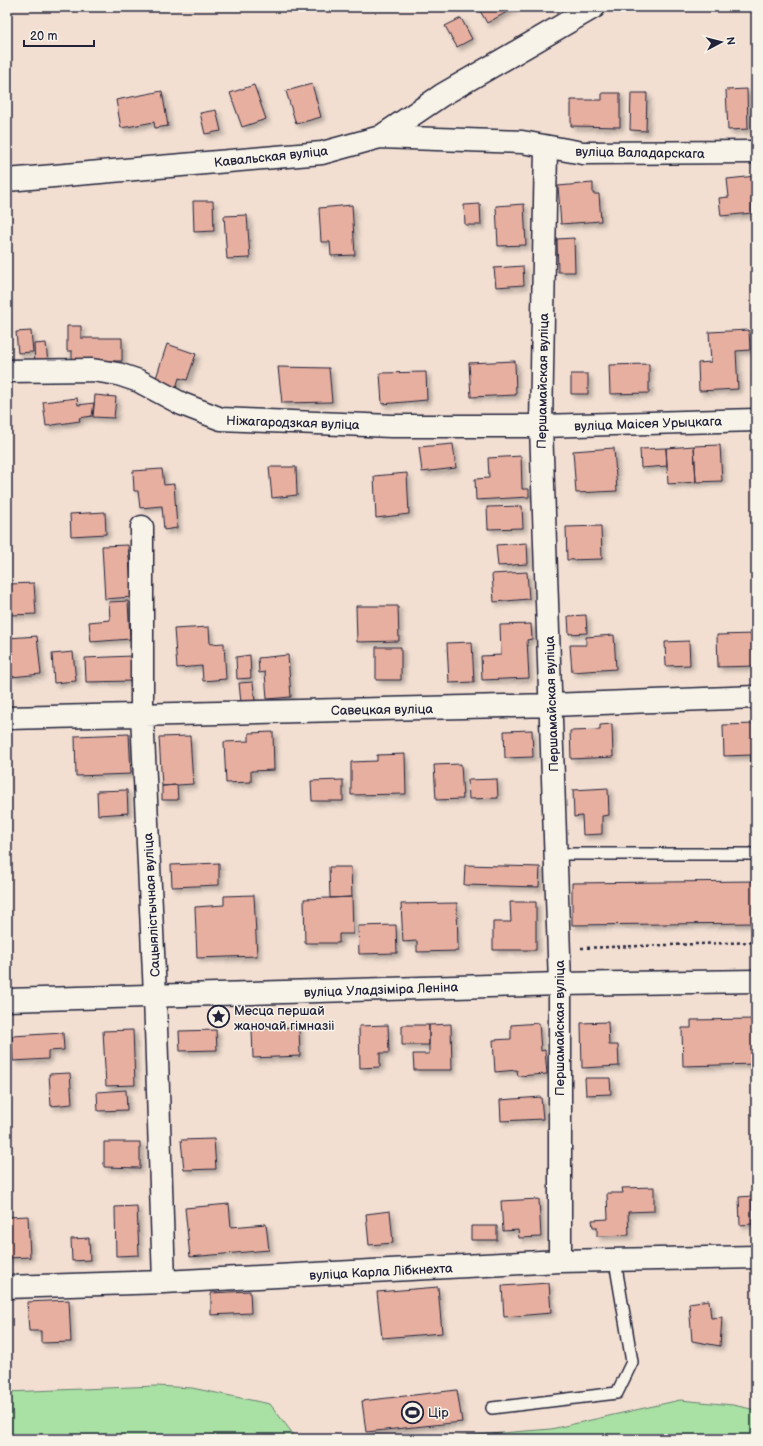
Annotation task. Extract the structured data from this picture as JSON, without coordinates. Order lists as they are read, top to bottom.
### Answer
{
  "streets": {
    "street": [
      "вуліца Валадарскага",
      "Кавальская вуліца",
      "Першамайская вуліца",
      "Ніжагародзкая вуліца",
      "вуліца Маісея Урыцкага",
      "Савецкая вуліца",
      "Сацыялістычная вуліца",
      "вуліца Уладзіміра Леніна",
      "вуліца Карла Лібкнехта"
    ]
  },
  "crossings": [
    ["вуліца Валадарскага", "Кавальская вуліца"],
    ["вуліца Валадарскага", "Першамайская вуліца"],
    ["Першамайская вуліца", "Ніжагародзкая вуліца"],
    ["Першамайская вуліца", "вуліца Маісея Урыцкага"],
    ["Першамайская вуліца", "Савецкая вуліца"],
    ["Першамайская вуліца", "вуліца Уладзіміра Леніна"],
    ["Першамайская вуліца", "вуліца Карла Лібкнехта"],
    ["Ніжагародзкая вуліца", "вуліца Маісея Урыцкага"],
    ["Савецкая вуліца", "Сацыялістычная вуліца"],
    ["Сацыялістычная вуліца", "вуліца Уладзіміра Леніна"],
    ["Сацыялістычная вуліца", "вуліца Карла Лібкнехта"]
  ],
  "places": {
    "place": ["Месца першай жаночай гімназіі"],
    "sports": ["Цір"]
  },
  "scale_bar": "20 m",
  "north": "right"
}
